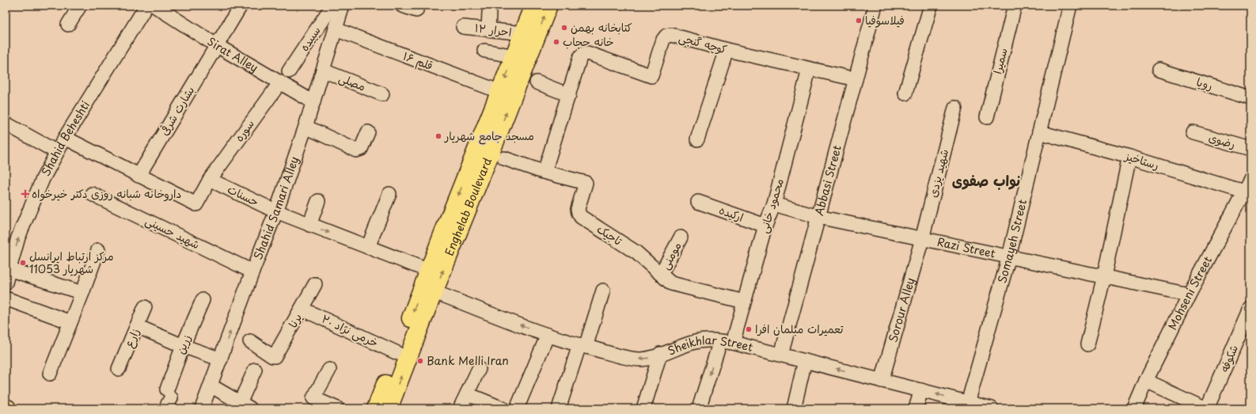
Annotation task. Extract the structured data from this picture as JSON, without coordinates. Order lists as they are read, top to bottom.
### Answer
{
  "streets": {
    "main road": ["Enghelab Boulevard"],
    "street": [
      "احرار ۱۲",
      "سپیده",
      "کوچه گنجی",
      "Sirat Alley",
      "قلم ۱۶",
      "سمیرا",
      "مصلی",
      "رویا",
      "بشارت شرقی",
      "سوره",
      "Shahid Beheshti",
      "رضوی",
      "رستاخیز",
      "شهید یزدی",
      "Abbasi Street",
      "حسنات",
      "محمود خانی",
      "Shahid Samari Alley",
      "ارکیده",
      "شهید حسینی",
      "تاجیک",
      "Somayeh Street",
      "Razi Street",
      "مومنی",
      "Mohseni Street",
      "Sorour Alley",
      "برنا",
      "خرمی نژاد ۲۰",
      "زارع",
      "زرین",
      "Sheikhlar Street",
      "شکوفه"
    ]
  },
  "crossings": [
    ["احرار ۱۲", "Enghelab Boulevard"],
    ["کوچه گنجی", "Abbasi Street"],
    ["کوچه گنجی", "محمود خانی"],
    ["کوچه گنجی", "تاجیک"],
    ["Sirat Alley", "بشارت شرقی"],
    ["Sirat Alley", "سوره"],
    ["Sirat Alley", "Shahid Samari Alley"],
    ["قلم ۱۶", "Enghelab Boulevard"],
    ["قلم ۱۶", "Shahid Samari Alley"],
    ["مصلی", "Shahid Samari Alley"],
    ["بشارت شرقی", "سوره"],
    ["سوره", "حسنات"],
    ["رستاخیز", "Somayeh Street"],
    ["رستاخیز", "Mohseni Street"],
    ["شهید یزدی", "Razi Street"],
    ["شهید یزدی", "Sorour Alley"],
    ["Abbasi Street", "Razi Street"],
    ["Abbasi Street", "Sheikhlar Street"],
    ["حسنات", "Enghelab Boulevard"],
    ["حسنات", "Shahid Samari Alley"],
    ["محمود خانی", "ارکیده"],
    ["محمود خانی", "تاجیک"],
    ["محمود خانی", "Razi Street"],
    ["محمود خانی", "Sheikhlar Street"],
    ["Enghelab Boulevard", "خرمی نژاد ۲۰"],
    ["Enghelab Boulevard", "Sheikhlar Street"],
    ["Shahid Samari Alley", "شهید حسینی"],
    ["تاجیک", "مومنی"],
    ["Somayeh Street", "Razi Street"],
    ["Somayeh Street", "Sheikhlar Street"],
    ["Razi Street", "Mohseni Street"],
    ["Razi Street", "Sorour Alley"],
    ["Sorour Alley", "Sheikhlar Street"],
    ["برنا", "خرمی نژاد ۲۰"]
  ],
  "one_way": ["Sheikhlar Street"],
  "districts": ["نواب صفوی"],
  "places": {
    "other": [
      "فیلاسوفیا",
      "کتابخانه بهمن",
      "خانه حجاب",
      "مسجد جامع شهریار",
      "مرکز ارتباط ایرانسل 11053 شهریار",
      "تعمیرات مبلمان افرا",
      "Bank Melli Iran"
    ],
    "health": ["داروخانه شبانه روزی دکتر خیرخواه"]
  }
}
